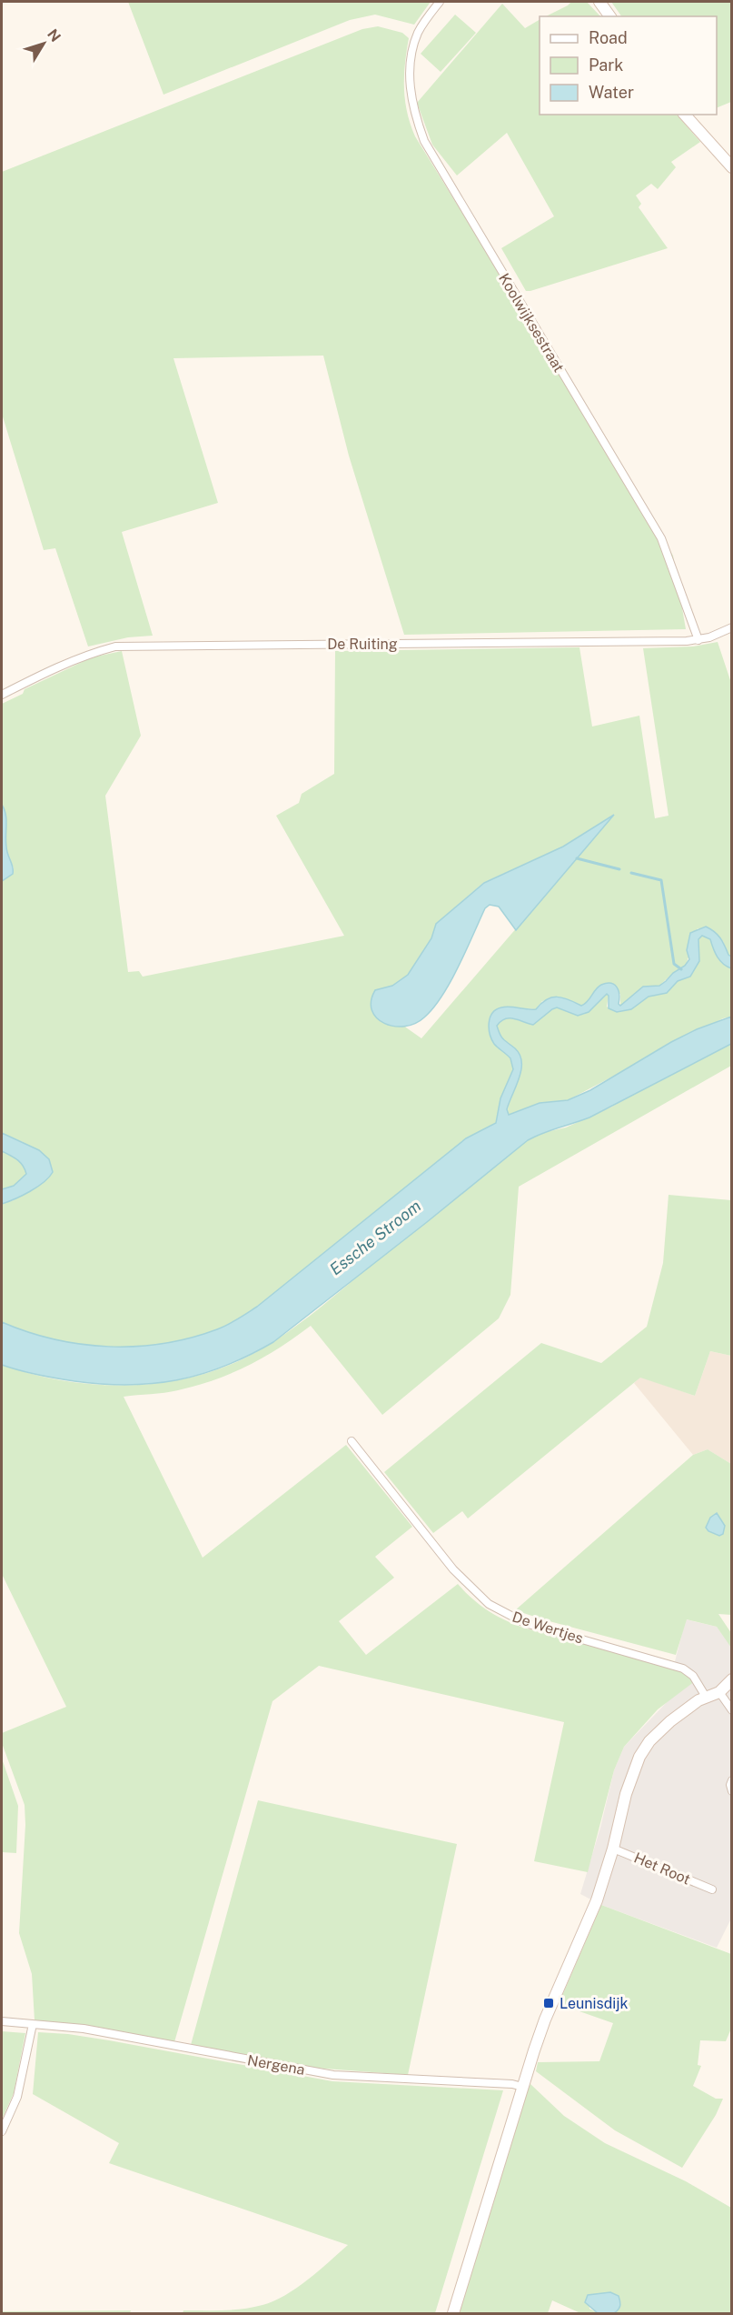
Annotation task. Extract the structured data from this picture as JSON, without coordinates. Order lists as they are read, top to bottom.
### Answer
{
  "streets": {
    "street": [
      "Koolwijksestraat",
      "De Ruiting",
      "De Wertjes",
      "Het Root",
      "Nergena"
    ]
  },
  "crossings": [
    ["Koolwijksestraat", "De Ruiting"]
  ],
  "water": ["Essche Stroom"],
  "places": {
    "transit": ["Leunisdijk"]
  },
  "legend": ["Road", "Park", "Water"],
  "north": "top right"
}
